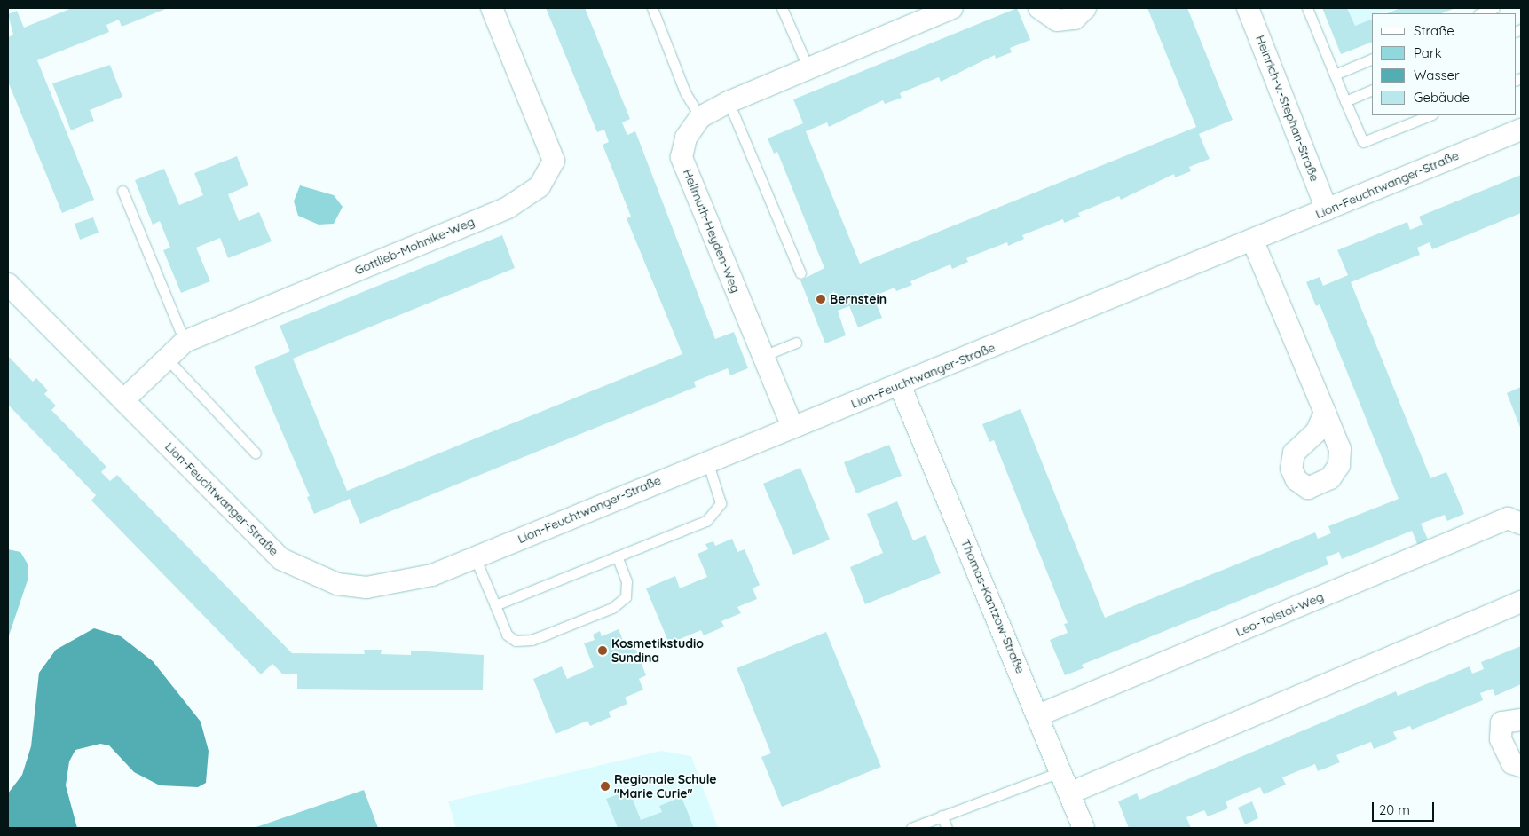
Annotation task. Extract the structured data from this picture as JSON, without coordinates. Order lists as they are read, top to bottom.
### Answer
{
  "streets": {
    "street": [
      "Heinrich-v.-Stephan-Straße",
      "Lion-Feuchtwanger-Straße",
      "Hellmuth-Heyden-Weg",
      "Gottlieb-Mohnike-Weg",
      "Thomas-Kantzow-Straße",
      "Leo-Tolstoi-Weg"
    ]
  },
  "crossings": [
    ["Heinrich-v.-Stephan-Straße", "Lion-Feuchtwanger-Straße"],
    ["Lion-Feuchtwanger-Straße", "Hellmuth-Heyden-Weg"],
    ["Lion-Feuchtwanger-Straße", "Gottlieb-Mohnike-Weg"],
    ["Lion-Feuchtwanger-Straße", "Thomas-Kantzow-Straße"],
    ["Thomas-Kantzow-Straße", "Leo-Tolstoi-Weg"]
  ],
  "places": ["Bernstein", "Kosmetikstudio Sundina", "Regionale Schule \"Marie Curie\""],
  "legend": [
    "Straße",
    "Park",
    "Wasser",
    "Gebäude"
  ],
  "scale_bar": "20 m"
}
